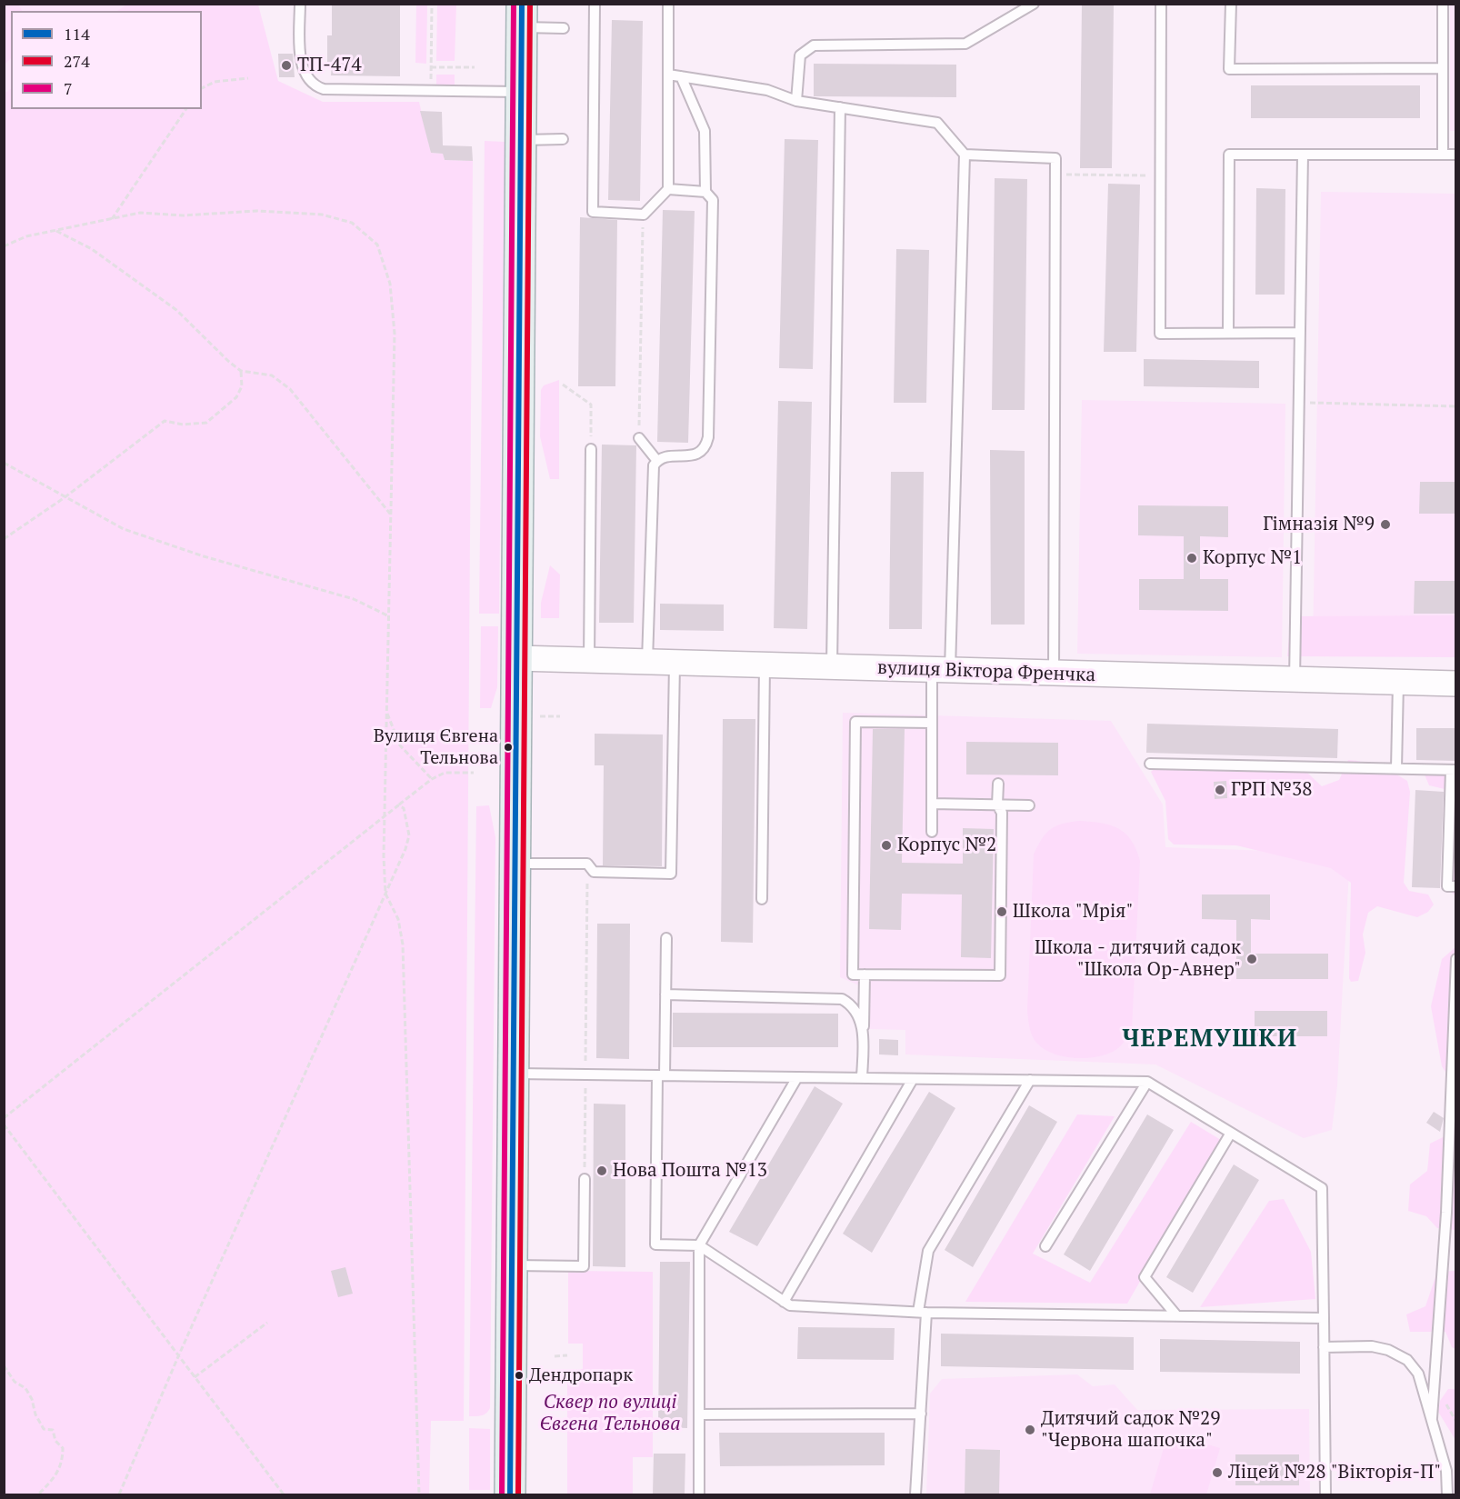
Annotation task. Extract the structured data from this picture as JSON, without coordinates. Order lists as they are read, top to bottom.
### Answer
{
  "streets": {
    "street": ["вулиця Віктора Френчка"]
  },
  "districts": ["ЧЕРЕМУШКИ"],
  "parks": ["Сквер по вулиці Євгена Тельнова"],
  "places": [
    "ТП-474",
    "Гімназія №9",
    "Корпус №1",
    "Вулиця Євгена Тельнова",
    "ГРП №38",
    "Корпус №2",
    "Школа \"Мрія\"",
    "Школа - дитячий садок \"Школа Ор-Авнер\"",
    "Нова Пошта №13",
    "Дендропарк",
    "Дитячий садок №29 \"Червона шапочка\"",
    "Ліцей №28 \"Вікторія-П\""
  ],
  "lines": ["transit line 114", "transit line 274", "transit line 7"],
  "legend": ["114", "274", "7"]
}
